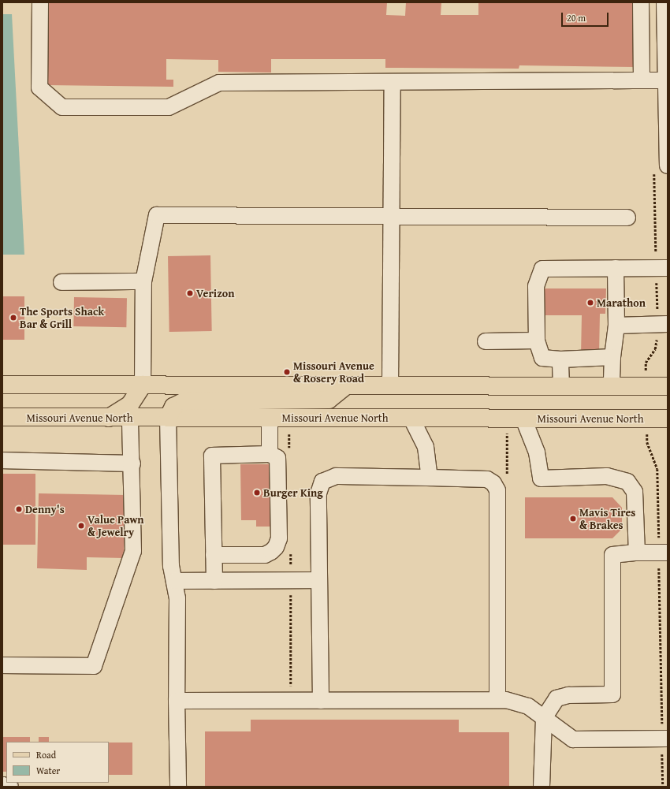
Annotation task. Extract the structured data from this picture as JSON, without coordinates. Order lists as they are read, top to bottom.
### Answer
{
  "streets": {
    "main road": ["Missouri Avenue North"]
  },
  "places": [
    "Verizon",
    "Marathon",
    "The Sports Shack Bar & Grill",
    "Missouri Avenue & Rosery Road",
    "Burger King",
    "Denny's",
    "Mavis Tires & Brakes",
    "Value Pawn & Jewelry"
  ],
  "legend": ["Road", "Water"],
  "scale_bar": "20 m"
}
